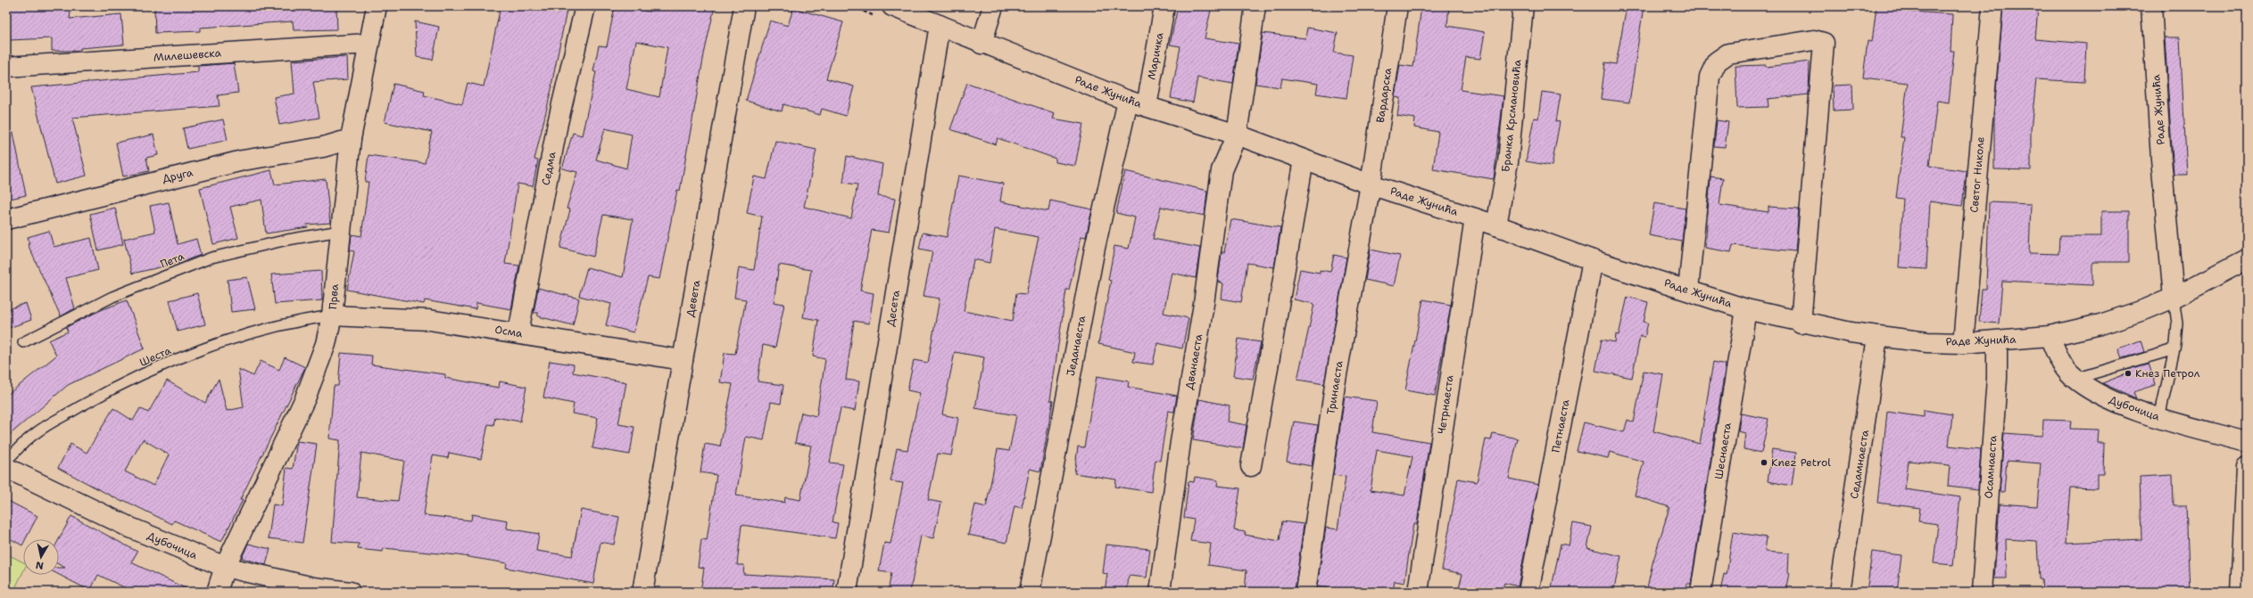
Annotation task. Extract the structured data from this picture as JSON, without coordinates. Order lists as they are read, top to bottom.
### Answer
{
  "streets": {
    "street": [
      "Милешевска",
      "Маричка",
      "Раде Жунића",
      "Вардарска",
      "Бранка Крсмановића",
      "Седма",
      "Светог Николе",
      "Друга",
      "Прва",
      "Девета",
      "Десета",
      "Осма",
      "Једанаеста",
      "Дванаеста",
      "Тринаеста",
      "Четрнаеста",
      "Дубочица",
      "Петнаеста",
      "Шеснаеста",
      "Седамнаеста",
      "Осамнаеста"
    ],
    "lane": ["Пета", "Шеста"]
  },
  "crossings": [
    ["Милешевска", "Прва"],
    ["Маричка", "Раде Жунића"],
    ["Раде Жунића", "Вардарска"],
    ["Раде Жунића", "Бранка Крсмановића"],
    ["Раде Жунића", "Светог Николе"],
    ["Раде Жунића", "Десета"],
    ["Раде Жунића", "Једанаеста"],
    ["Раде Жунића", "Дванаеста"],
    ["Раде Жунића", "Тринаеста"],
    ["Раде Жунића", "Четрнаеста"],
    ["Раде Жунића", "Дубочица"],
    ["Раде Жунића", "Петнаеста"],
    ["Раде Жунића", "Шеснаеста"],
    ["Раде Жунића", "Седамнаеста"],
    ["Раде Жунића", "Осамнаеста"],
    ["Вардарска", "Тринаеста"],
    ["Седма", "Осма"],
    ["Друга", "Прва"],
    ["Пета", "Прва"],
    ["Прва", "Осма"],
    ["Прва", "Шеста"],
    ["Прва", "Дубочица"],
    ["Девета", "Осма"],
    ["Осма", "Шеста"]
  ],
  "places": ["Кнез Петрол", "Knez Petrol"],
  "north": "bottom"
}
